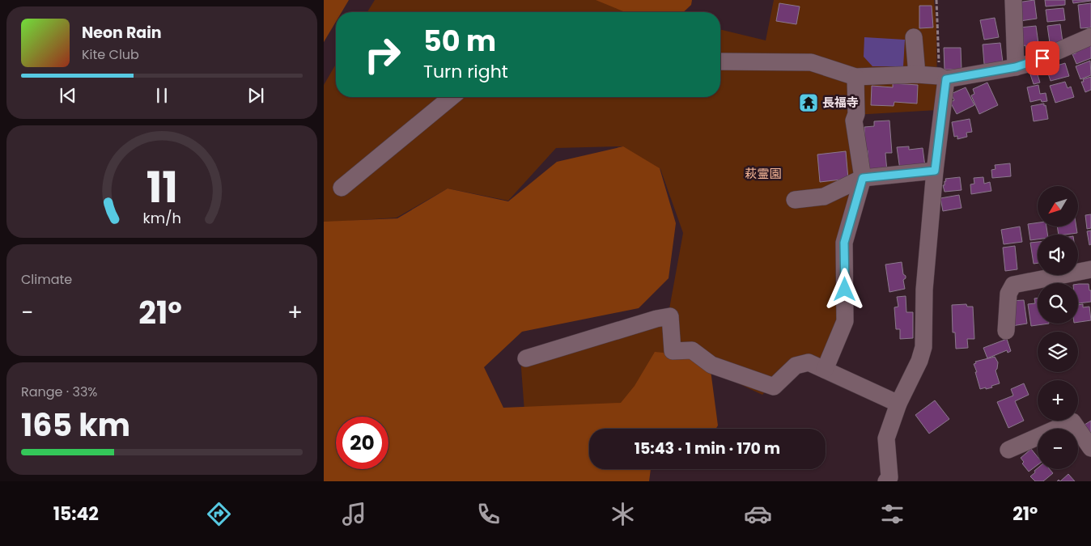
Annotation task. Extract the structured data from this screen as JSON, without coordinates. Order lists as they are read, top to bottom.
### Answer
{
  "parks": ["萩霊園"],
  "places": {
    "temple": ["長福寺"]
  },
  "north": "bottom left",
  "page": {
    "turn": ["50 m", "Turn right"],
    "song": ["Neon Rain", "Kite Club"],
    "map_buttons": ["+", "−"],
    "tile": [
      "Climate",
      ["Range · 33%", "165 km"]
    ],
    "heat": ["−", "21°", "+"],
    "limit": "20",
    "trip": "15:43 · 1 min · 170 m",
    "tabs": ["15:42", "21°"],
    "gauge": ["11", "km/h"]
  }
}
